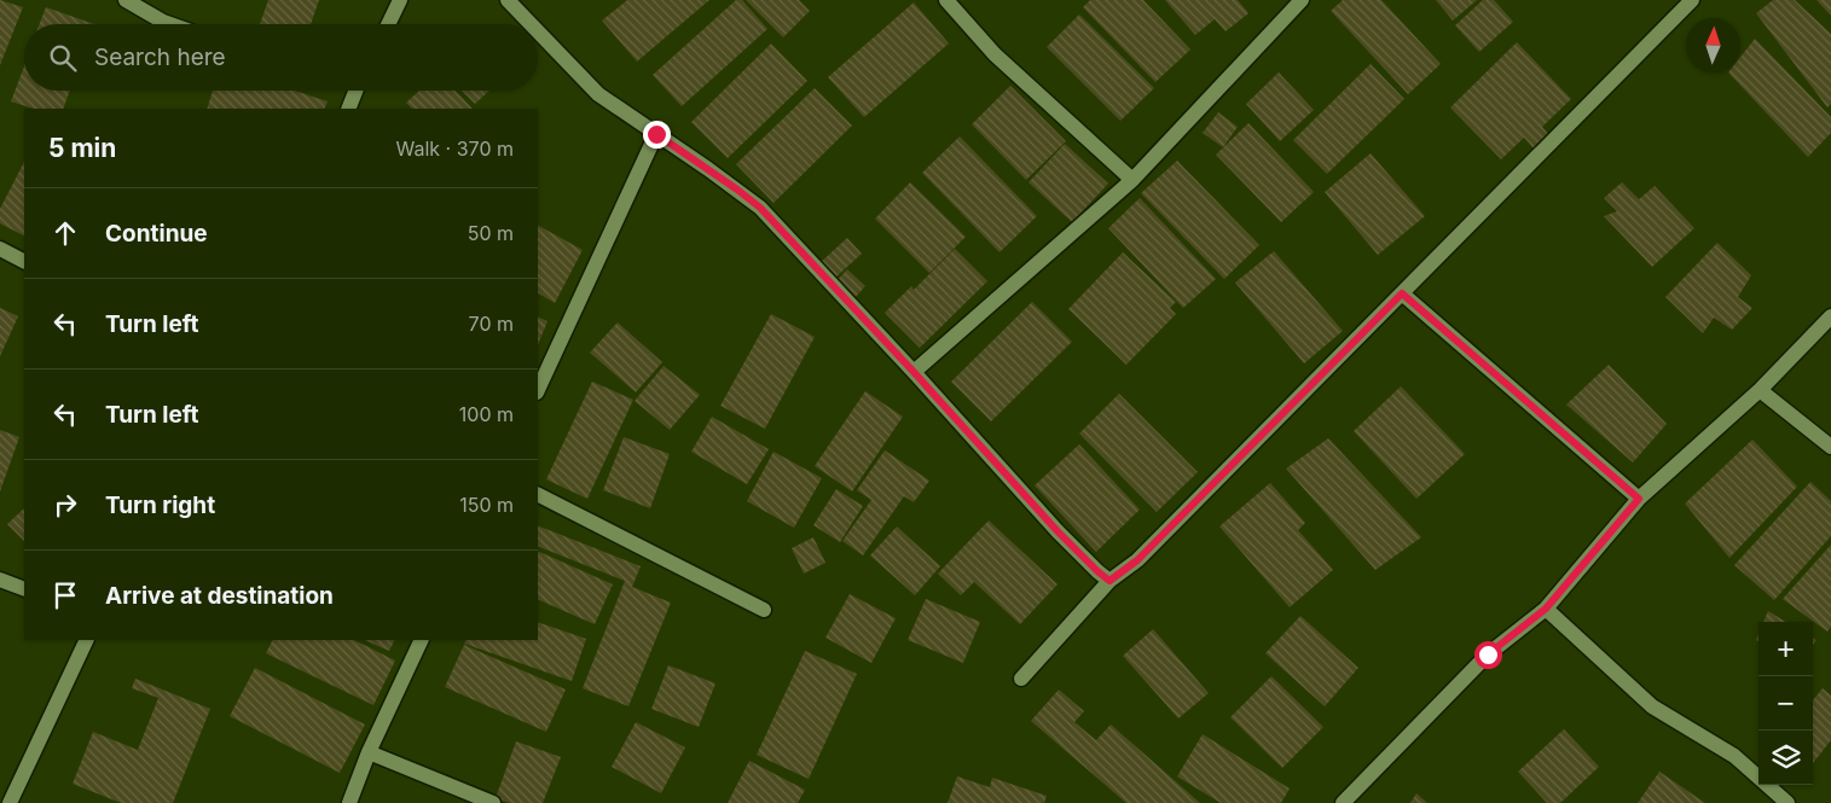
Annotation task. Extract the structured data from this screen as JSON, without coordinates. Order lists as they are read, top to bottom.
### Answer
{
  "north": "top",
  "page": {
    "search": "Search here",
    "heading": ["5 min", "Walk · 370 m"],
    "list": [
      ["Continue", "50 m"],
      ["Turn left", "70 m"],
      ["Turn left", "100 m"],
      ["Turn right", "150 m"],
      "Arrive at destination"
    ],
    "map_buttons": ["+", "−"]
  }
}
